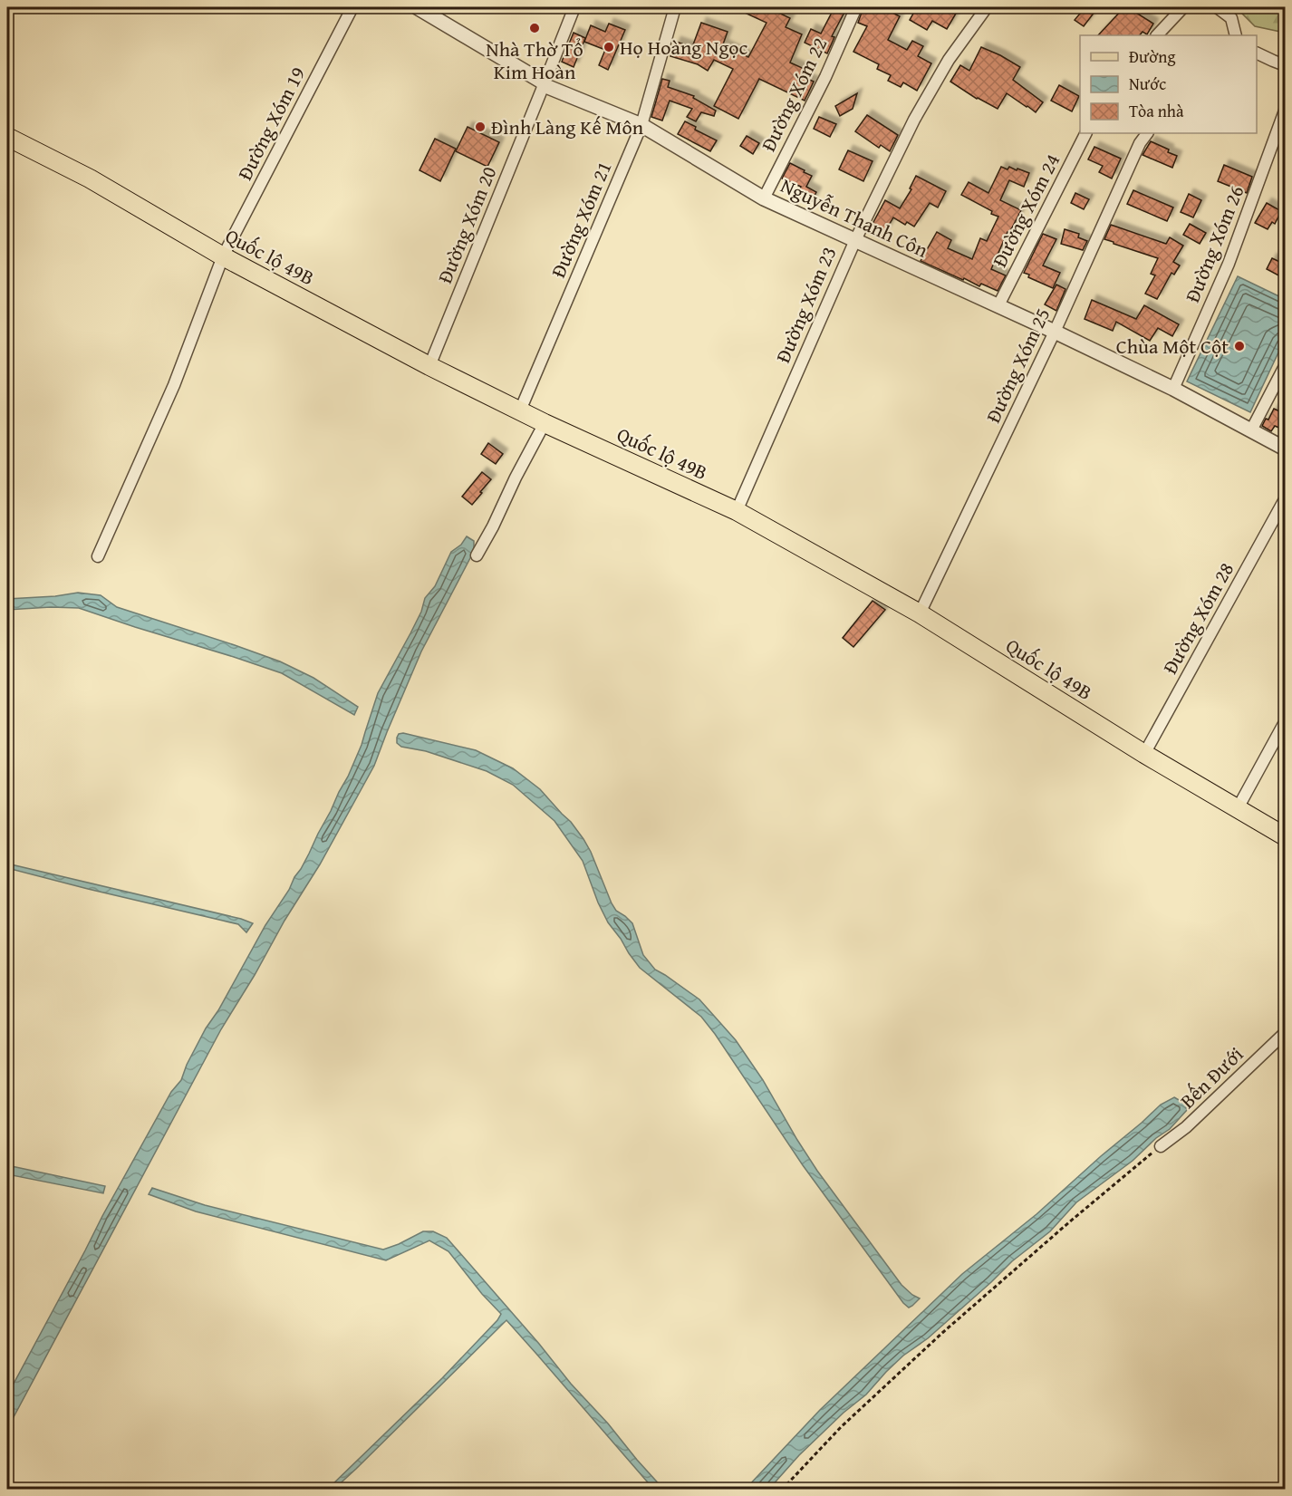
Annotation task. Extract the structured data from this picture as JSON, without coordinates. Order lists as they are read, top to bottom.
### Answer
{
  "streets": {
    "main road": ["Quốc lộ 49B"],
    "street": [
      "Đường Xóm 22",
      "Đường Xóm 19",
      "Đường Xóm 24",
      "Nguyễn Thanh Côn",
      "Đường Xóm 21",
      "Đường Xóm 20",
      "Đường Xóm 26",
      "Đường Xóm 23",
      "Đường Xóm 25",
      "Đường Xóm 28",
      "Bến Đưới"
    ]
  },
  "crossings": [
    ["Đường Xóm 22", "Nguyễn Thanh Côn"],
    ["Đường Xóm 19", "Quốc lộ 49B"],
    ["Đường Xóm 24", "Nguyễn Thanh Côn"],
    ["Nguyễn Thanh Côn", "Đường Xóm 21"],
    ["Nguyễn Thanh Côn", "Đường Xóm 20"],
    ["Nguyễn Thanh Côn", "Đường Xóm 26"],
    ["Nguyễn Thanh Côn", "Đường Xóm 23"],
    ["Nguyễn Thanh Côn", "Đường Xóm 25"],
    ["Đường Xóm 21", "Quốc lộ 49B"],
    ["Đường Xóm 20", "Quốc lộ 49B"],
    ["Quốc lộ 49B", "Đường Xóm 23"],
    ["Quốc lộ 49B", "Đường Xóm 25"],
    ["Quốc lộ 49B", "Đường Xóm 28"]
  ],
  "places": [
    "Nhà Thờ Tổ Kim Hoàn",
    "Họ Hoàng Ngọc",
    "Đình Làng Kế Môn",
    "Chùa Một Cột"
  ],
  "legend": ["Đường", "Nước", "Tòa nhà"]
}
